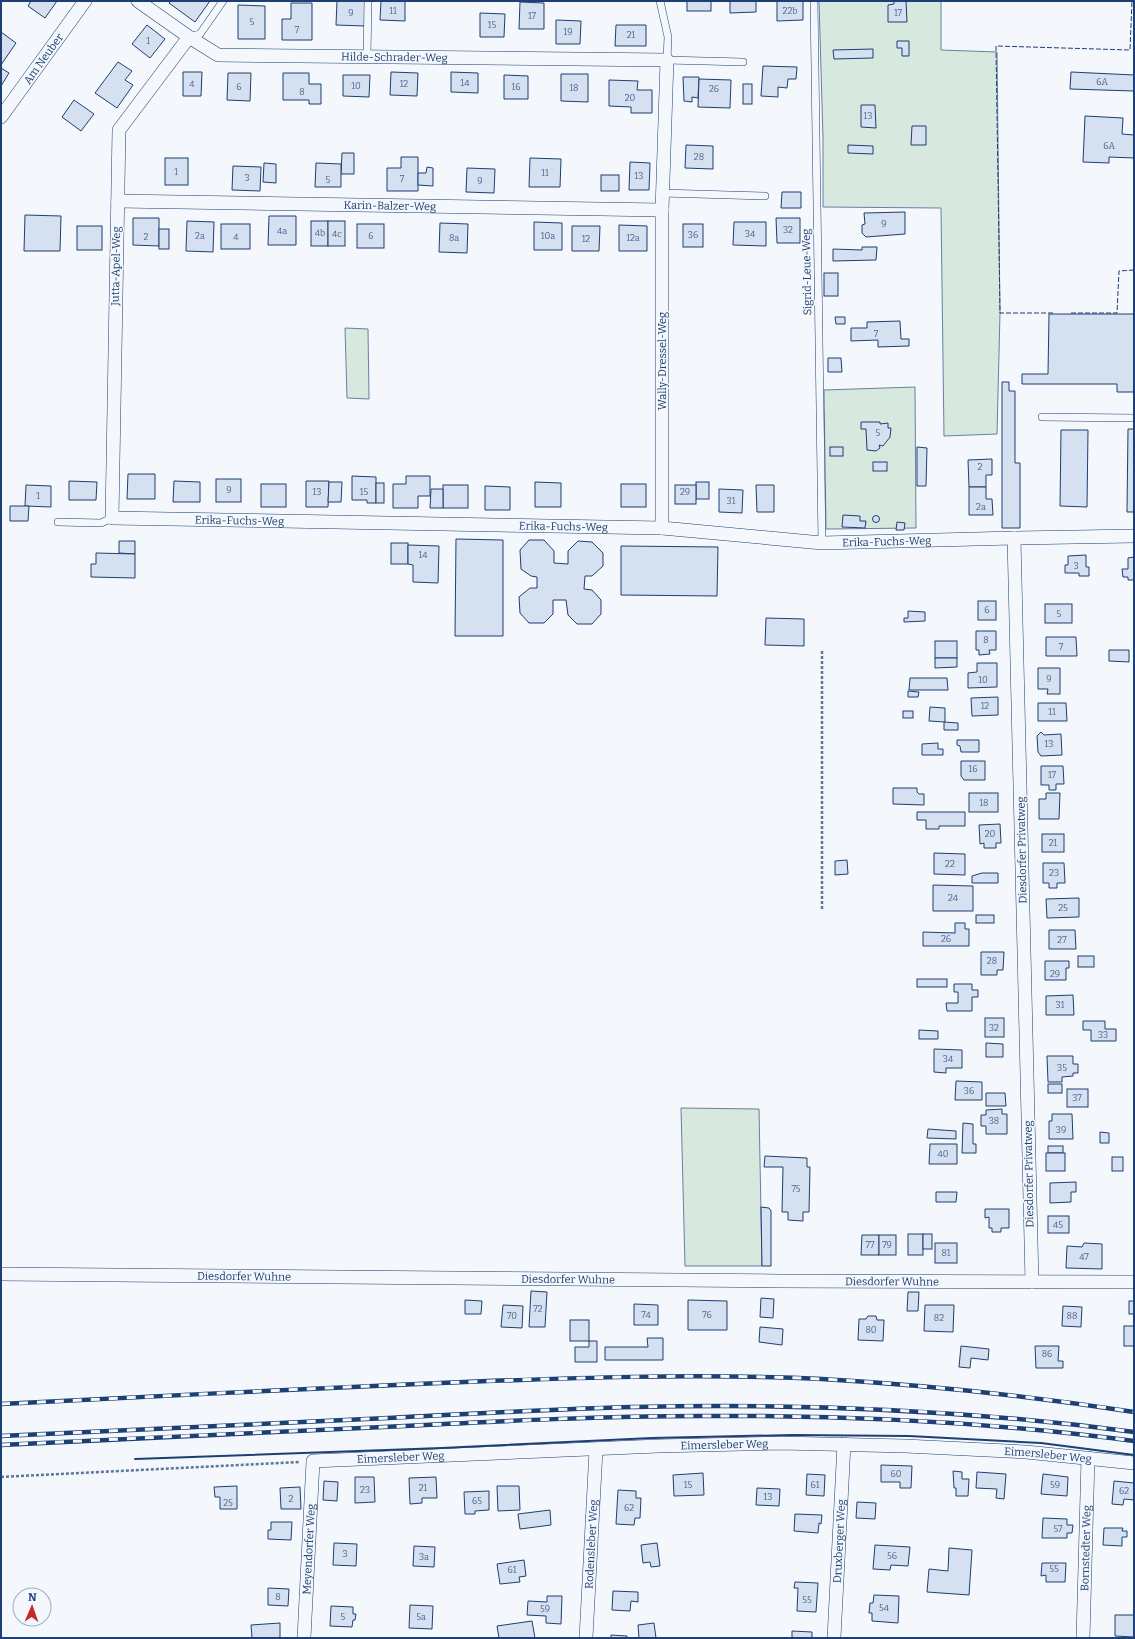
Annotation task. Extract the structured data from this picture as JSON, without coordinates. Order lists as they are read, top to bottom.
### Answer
{
  "streets": {
    "street": [
      "Hilde-Schrader-Weg",
      "Am Neuber",
      "Karin-Balzer-Weg",
      "Jutta-Apel-Weg",
      "Wally-Dressel-Weg",
      "Erika-Fuchs-Weg",
      "Diesdorfer Privatweg",
      "Diesdorfer Wuhne",
      "Eimersleber Weg",
      "Druxberger Weg",
      "Rodensleber Weg",
      "Bornstedter Weg",
      "Meyendorfer Weg"
    ],
    "lane": ["Sigrid-Leue-Weg"]
  },
  "crossings": [
    ["Hilde-Schrader-Weg", "Jutta-Apel-Weg"],
    ["Hilde-Schrader-Weg", "Wally-Dressel-Weg"],
    ["Karin-Balzer-Weg", "Jutta-Apel-Weg"],
    ["Karin-Balzer-Weg", "Wally-Dressel-Weg"],
    ["Jutta-Apel-Weg", "Erika-Fuchs-Weg"],
    ["Sigrid-Leue-Weg", "Erika-Fuchs-Weg"],
    ["Wally-Dressel-Weg", "Erika-Fuchs-Weg"],
    ["Erika-Fuchs-Weg", "Diesdorfer Privatweg"],
    ["Diesdorfer Privatweg", "Diesdorfer Wuhne"],
    ["Eimersleber Weg", "Druxberger Weg"],
    ["Eimersleber Weg", "Rodensleber Weg"],
    ["Eimersleber Weg", "Bornstedter Weg"],
    ["Eimersleber Weg", "Meyendorfer Weg"]
  ],
  "house_numbers": [
    "11",
    "22b",
    "9",
    "17",
    "17",
    "5",
    "15",
    "7",
    "19",
    "21",
    "1",
    "6A",
    "14",
    "4",
    "12",
    "10",
    "6",
    "16",
    "18",
    "26",
    "8",
    "20",
    "13",
    "6A",
    "28",
    "1",
    "11",
    "13",
    "3",
    "7",
    "5",
    "9",
    "9",
    "32",
    "4a",
    "4b",
    "4c",
    "34",
    "36",
    "2a",
    "6",
    "10a",
    "2",
    "4",
    "8a",
    "12a",
    "12",
    "7",
    "5",
    "2",
    "9",
    "13",
    "15",
    "29",
    "1",
    "31",
    "2a",
    "14",
    "3",
    "6",
    "5",
    "8",
    "7",
    "9",
    "10",
    "12",
    "11",
    "13",
    "16",
    "17",
    "18",
    "20",
    "21",
    "22",
    "23",
    "24",
    "25",
    "26",
    "27",
    "28",
    "29",
    "31",
    "32",
    "33",
    "34",
    "35",
    "36",
    "37",
    "38",
    "39",
    "40",
    "75",
    "45",
    "77",
    "79",
    "81",
    "47",
    "72",
    "74",
    "76",
    "70",
    "88",
    "82",
    "80",
    "86",
    "60",
    "15",
    "61",
    "59",
    "21",
    "23",
    "62",
    "13",
    "2",
    "65",
    "25",
    "62",
    "57",
    "3",
    "56",
    "3a",
    "55",
    "61",
    "8",
    "55",
    "54",
    "59",
    "5",
    "5a"
  ],
  "north": "top"
}
